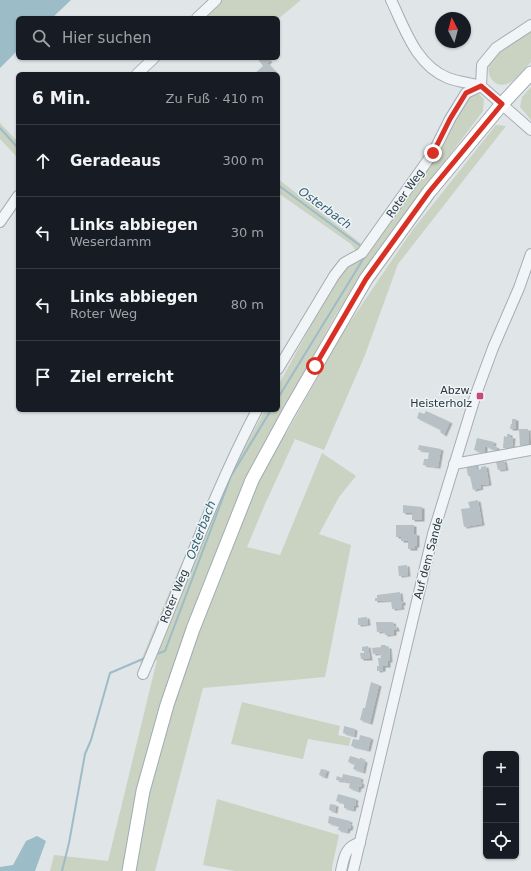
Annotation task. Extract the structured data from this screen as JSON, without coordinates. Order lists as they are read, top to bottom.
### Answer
{
  "streets": {
    "street": ["Roter Weg", "Auf dem Sande"]
  },
  "water": ["Osterbach"],
  "places": {
    "transit": ["Abzw. Heisterholz"]
  },
  "north": "top",
  "page": {
    "search": "Hier suchen",
    "heading": ["6 Min.", "Zu Fuß · 410 m"],
    "list": [
      ["Geradeaus", "300 m"],
      ["Links abbiegen", "Weserdamm", "30 m"],
      ["Links abbiegen", "Roter Weg", "80 m"],
      "Ziel erreicht"
    ],
    "map_buttons": ["+", "−"]
  }
}
